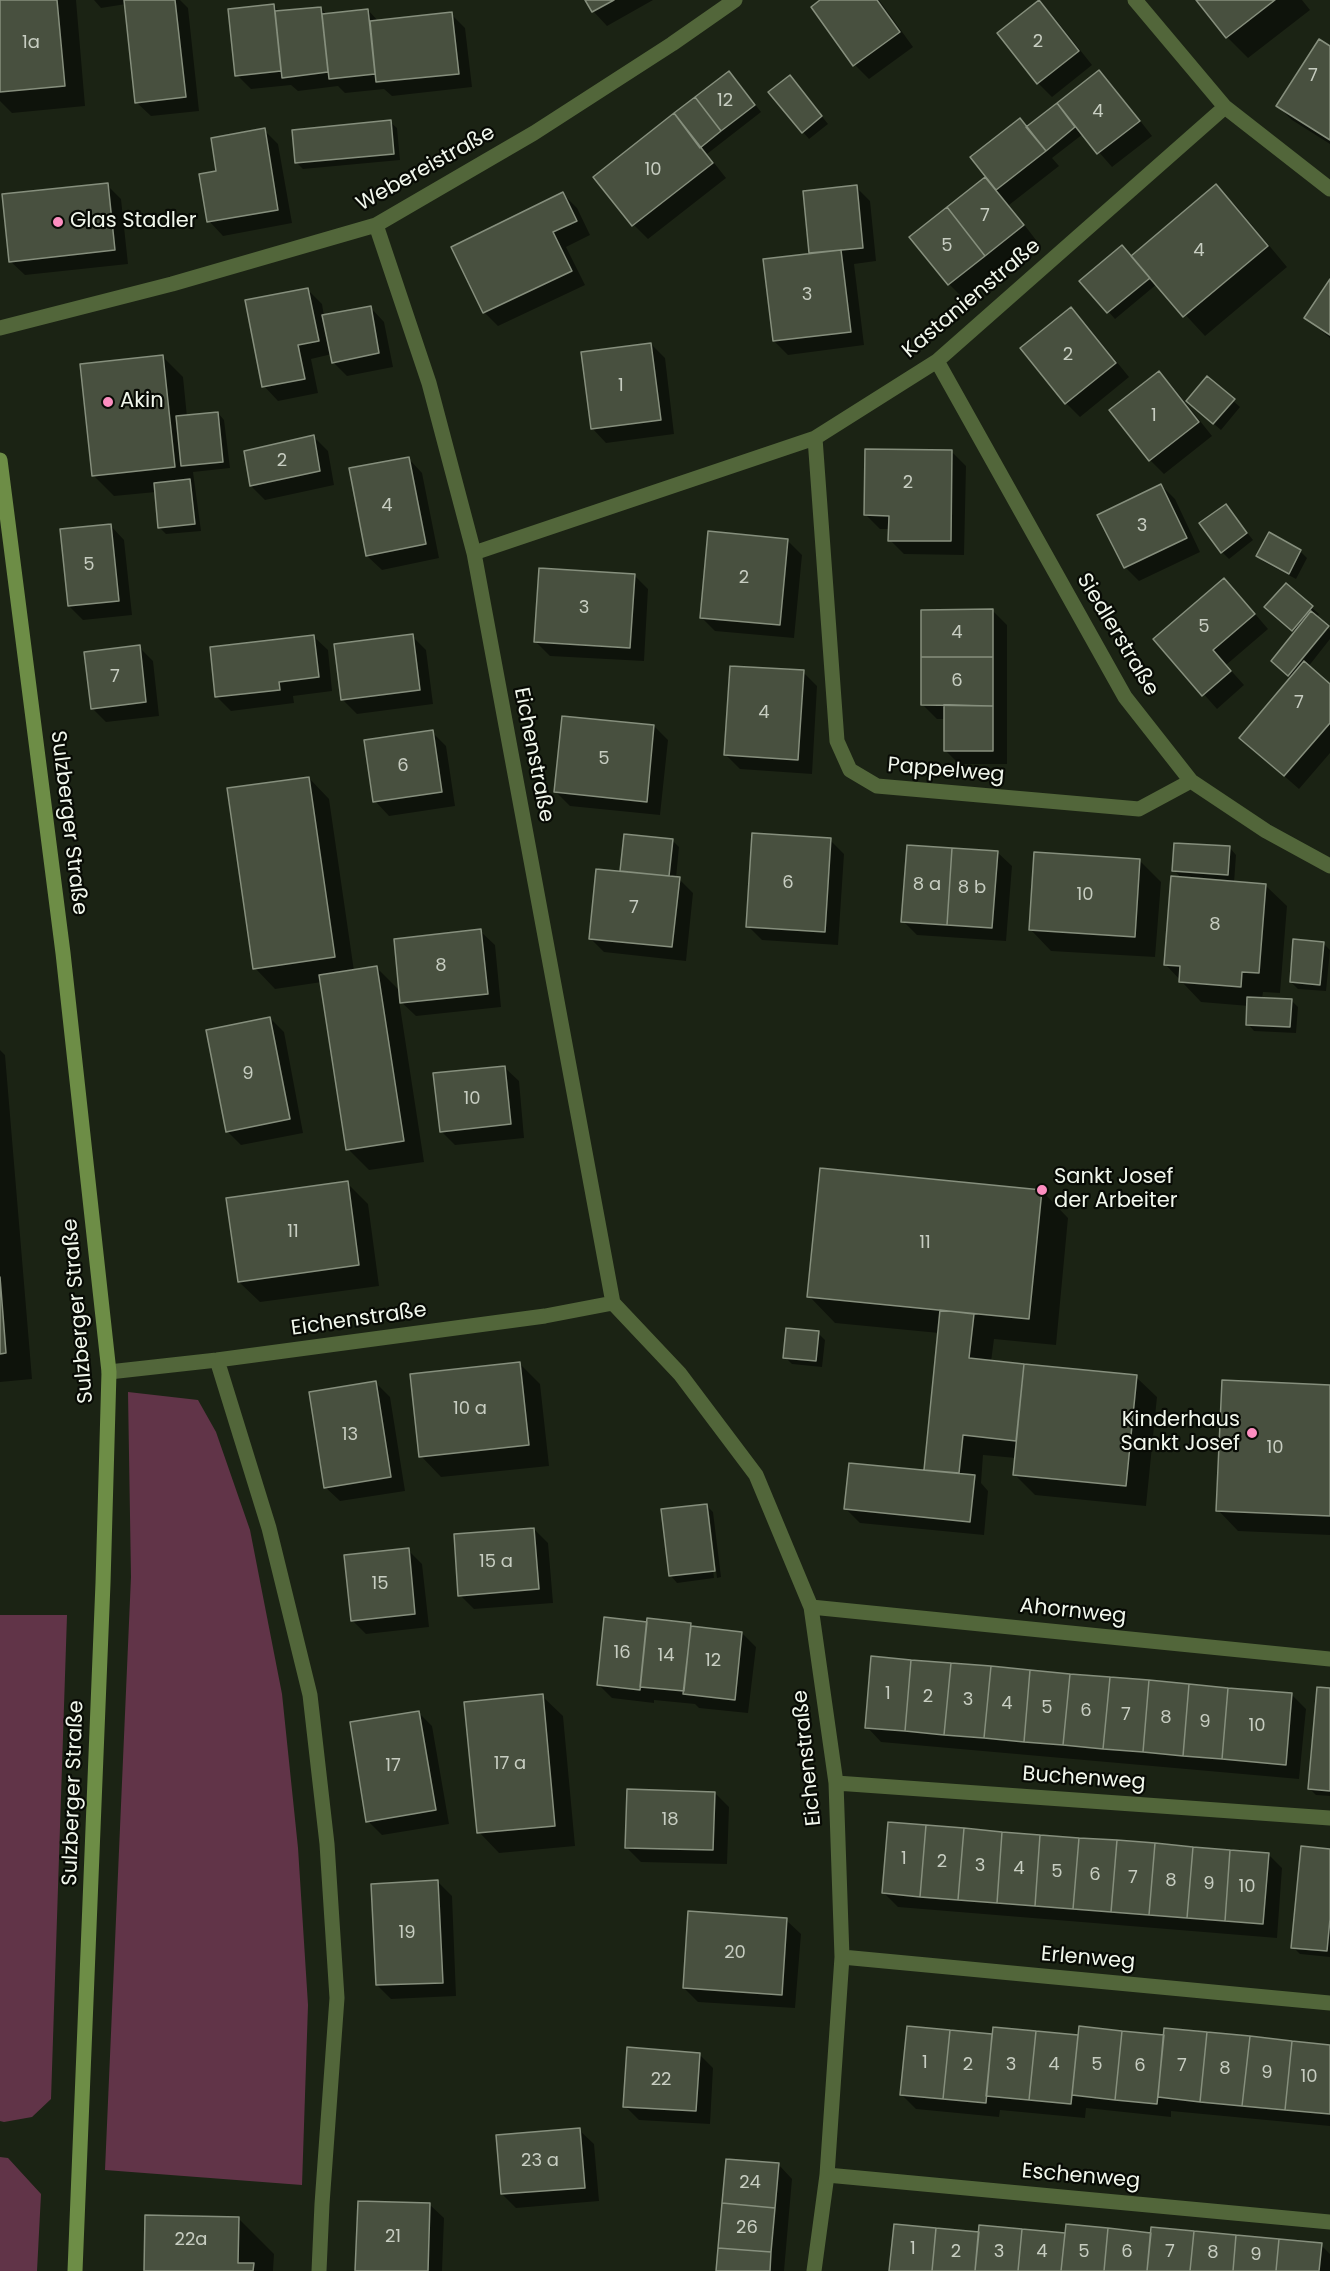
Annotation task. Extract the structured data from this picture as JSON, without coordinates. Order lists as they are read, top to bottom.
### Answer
{
  "streets": {
    "street": [
      "Webereistraße",
      "Kastanienstraße",
      "Siedlerstraße",
      "Eichenstraße",
      "Pappelweg",
      "Sulzberger Straße",
      "Ahornweg",
      "Buchenweg",
      "Erlenweg",
      "Eschenweg"
    ]
  },
  "crossings": [
    ["Webereistraße", "Eichenstraße"],
    ["Kastanienstraße", "Siedlerstraße"],
    ["Kastanienstraße", "Eichenstraße"],
    ["Kastanienstraße", "Pappelweg"],
    ["Siedlerstraße", "Pappelweg"],
    ["Eichenstraße", "Sulzberger Straße"],
    ["Eichenstraße", "Ahornweg"],
    ["Eichenstraße", "Buchenweg"],
    ["Eichenstraße", "Erlenweg"],
    ["Eichenstraße", "Eschenweg"]
  ],
  "places": [
    "Glas Stadler",
    "Akin",
    "Sankt Josef der Arbeiter",
    "Kinderhaus Sankt Josef"
  ],
  "house_numbers": [
    "2",
    "1a",
    "7",
    "12",
    "4",
    "10",
    "7",
    "5",
    "4",
    "3",
    "2",
    "1",
    "1",
    "2",
    "2",
    "4",
    "3",
    "5",
    "2",
    "3",
    "5",
    "4",
    "7",
    "6",
    "7",
    "4",
    "5",
    "6",
    "6",
    "8 a",
    "8 b",
    "10",
    "7",
    "8",
    "8",
    "9",
    "10",
    "11",
    "11",
    "10 a",
    "13",
    "10",
    "15 a",
    "15",
    "16",
    "14",
    "12",
    "1",
    "2",
    "3",
    "4",
    "5",
    "6",
    "7",
    "8",
    "9",
    "10",
    "17 a",
    "17",
    "18",
    "1",
    "2",
    "3",
    "4",
    "5",
    "6",
    "7",
    "8",
    "9",
    "10",
    "19",
    "20",
    "1",
    "2",
    "3",
    "4",
    "5",
    "6",
    "7",
    "8",
    "9",
    "10",
    "22",
    "23 a",
    "24",
    "26",
    "21",
    "22a",
    "1",
    "2",
    "3",
    "4",
    "5",
    "6",
    "7",
    "8",
    "9"
  ]
}
